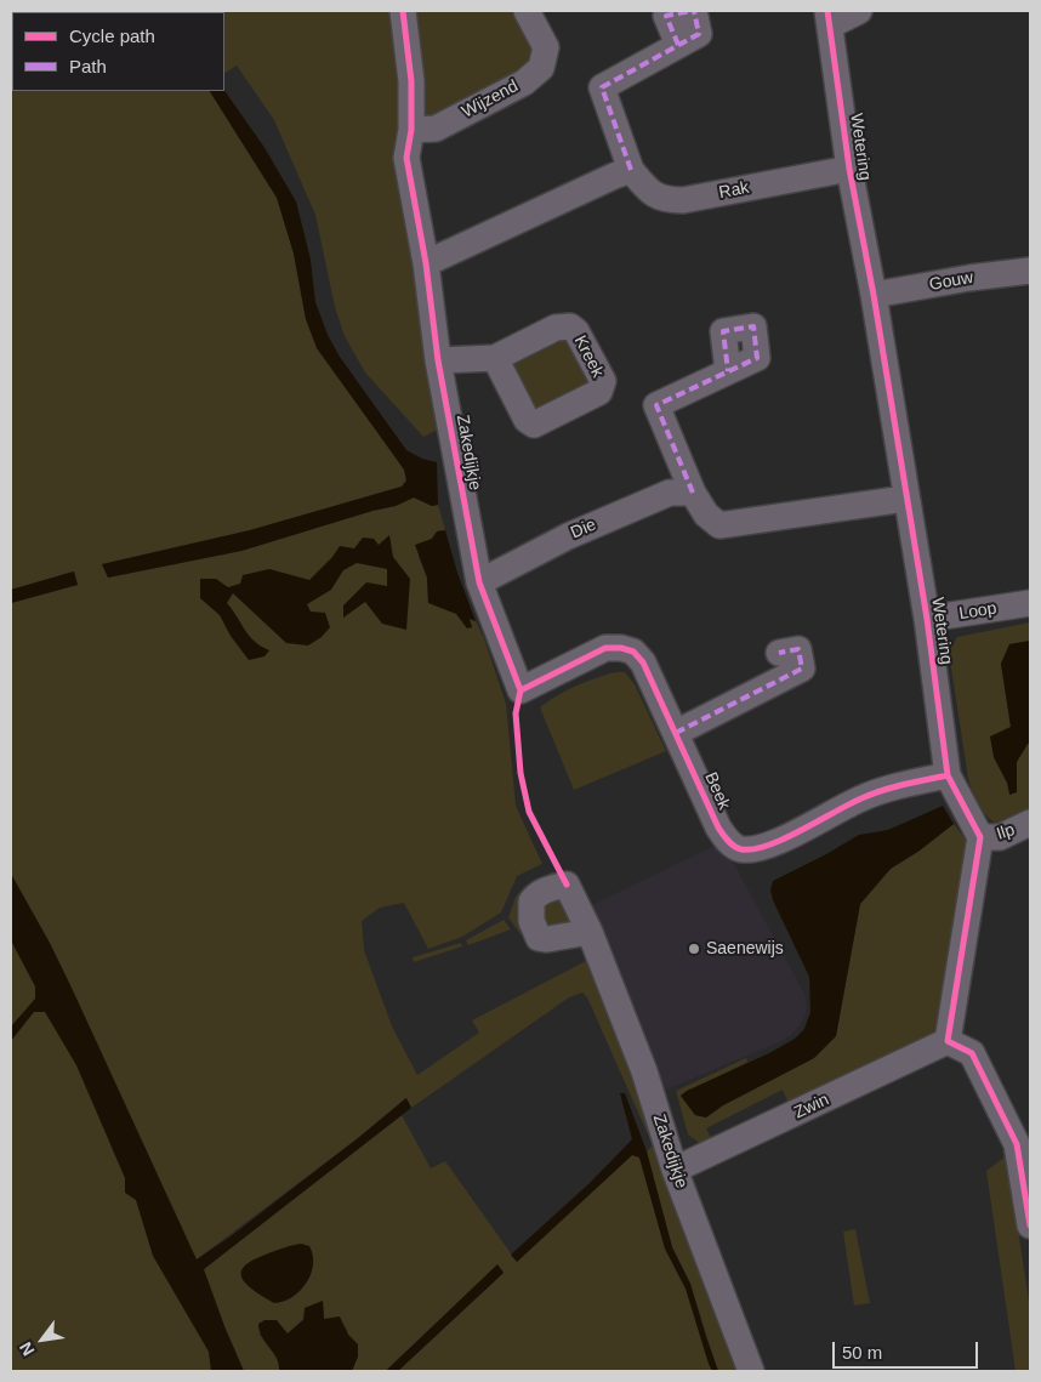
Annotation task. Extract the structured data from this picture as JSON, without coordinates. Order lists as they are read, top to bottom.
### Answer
{
  "streets": {
    "street": [
      "Wijzend",
      "Wetering",
      "Rak",
      "Gouw",
      "Zakedijkje",
      "Die",
      "Loop",
      "Beek",
      "Ilp",
      "Zwin"
    ]
  },
  "crossings": [
    ["Wijzend", "Zakedijkje"],
    ["Wetering", "Rak"],
    ["Wetering", "Gouw"],
    ["Wetering", "Loop"],
    ["Wetering", "Beek"],
    ["Wetering", "Ilp"],
    ["Zakedijkje", "Die"],
    ["Zakedijkje", "Beek"],
    ["Zakedijkje", "Zwin"]
  ],
  "places": ["Saenewijs"],
  "legend": ["Cycle path", "Path"],
  "scale_bar": "50 m",
  "north": "bottom left"
}
